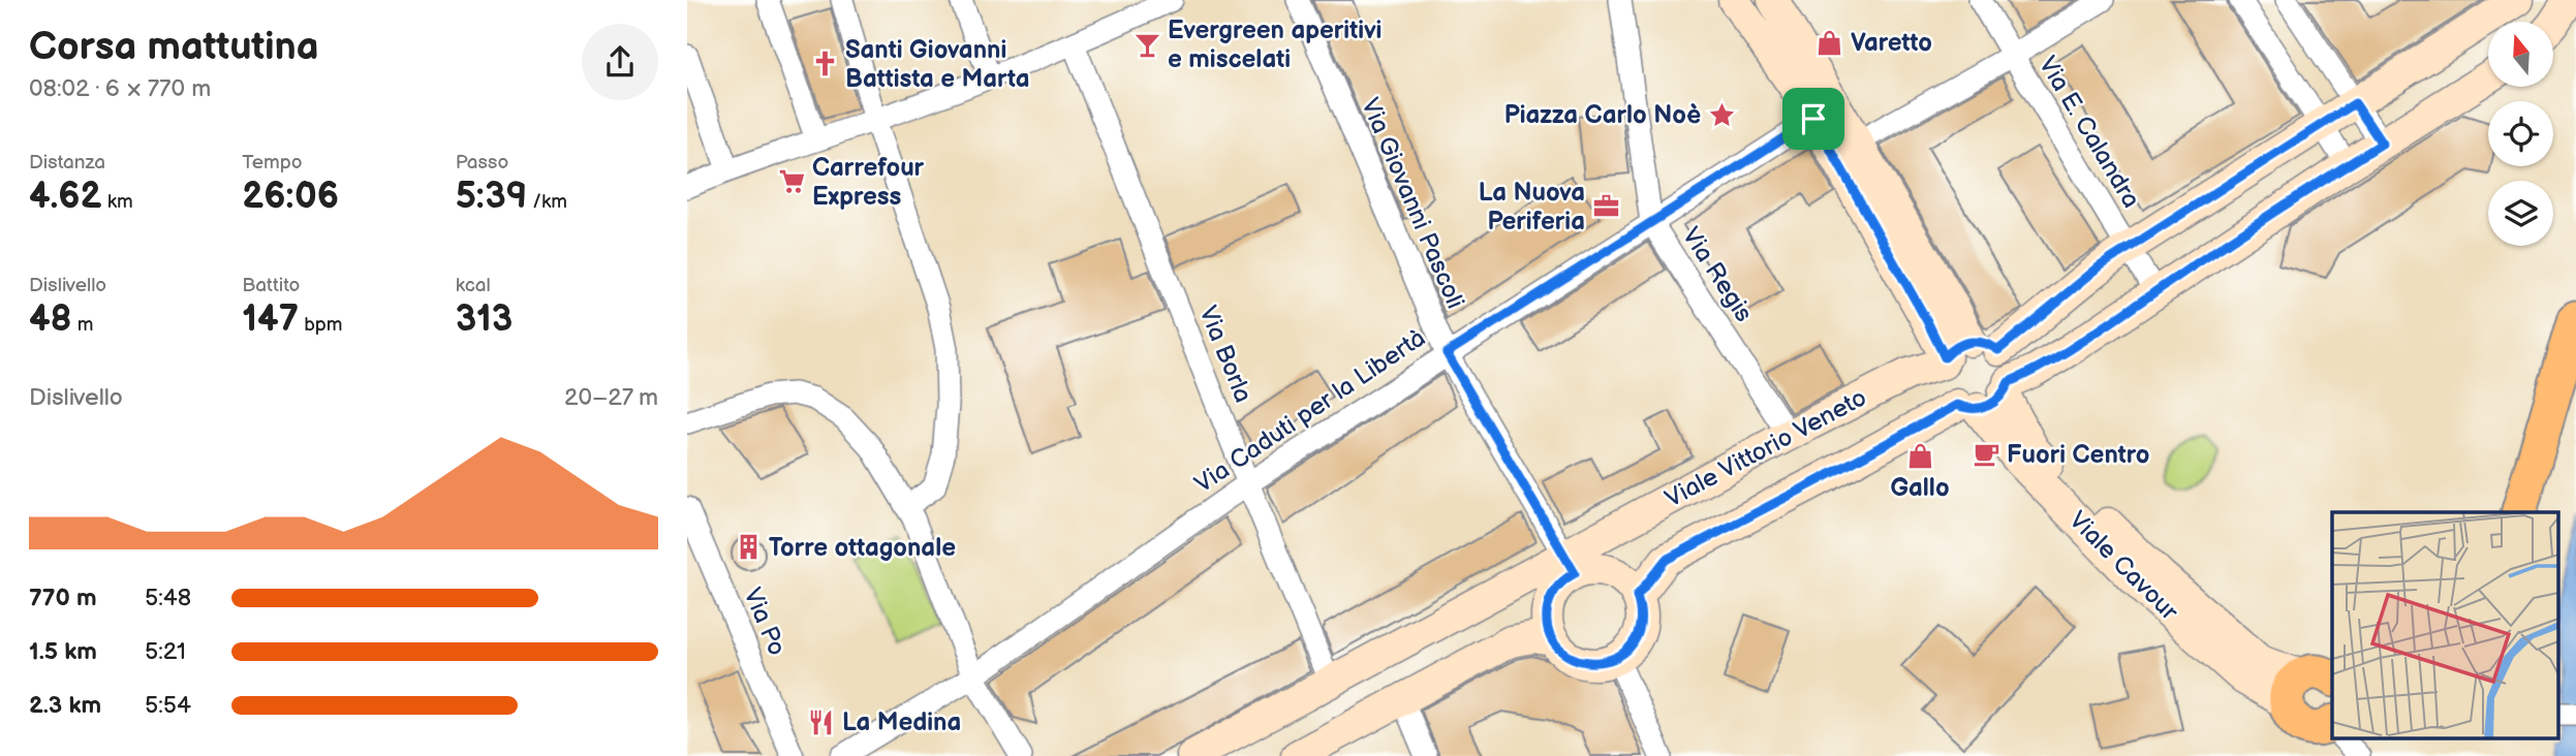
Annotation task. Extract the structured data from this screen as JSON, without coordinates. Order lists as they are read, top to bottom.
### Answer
{
  "streets": {
    "main road": ["Viale Vittorio Veneto", "Viale Cavour"],
    "street": [
      "Via E. Calandra",
      "Via Giovanni Pascoli",
      "Via Regis",
      "Via Borla",
      "Via Caduti per la Libertà",
      "Via Po"
    ]
  },
  "crossings": [
    ["Via E. Calandra", "Viale Vittorio Veneto"],
    ["Via Giovanni Pascoli", "Via Caduti per la Libertà"],
    ["Via Giovanni Pascoli", "Viale Vittorio Veneto"],
    ["Via Regis", "Via Caduti per la Libertà"],
    ["Via Regis", "Viale Vittorio Veneto"],
    ["Via Borla", "Via Caduti per la Libertà"],
    ["Viale Vittorio Veneto", "Viale Cavour"]
  ],
  "places": {
    "shop": ["Varetto", "Gallo"],
    "bar": ["Evergreen aperitivi e miscelati"],
    "church": ["Santi Giovanni Battista e Marta"],
    "place": ["Piazza Carlo Noè"],
    "supermarket": ["Carrefour Express"],
    "office": ["La Nuova Periferia"],
    "cafe": ["Fuori Centro"],
    "building": ["Torre ottagonale"],
    "restaurant": ["La Medina"]
  },
  "north": "top",
  "page": {
    "heading": ["Corsa mattutina", "08:02 · 6 × 770 m"],
    "stats": [
      ["Distanza", "4.62 km"],
      ["Tempo", "26:06"],
      ["Passo", "5:39 /km"],
      ["Dislivello", "48 m"],
      ["Battito", "147 bpm"],
      ["kcal", "313"]
    ],
    "chart": ["Dislivello", "20–27 m"],
    "list": [
      {
        "name": "770 m",
        "note": "5:48"
      },
      {
        "name": "1.5 km",
        "note": "5:21"
      },
      {
        "name": "2.3 km",
        "note": "5:54"
      }
    ]
  }
}
